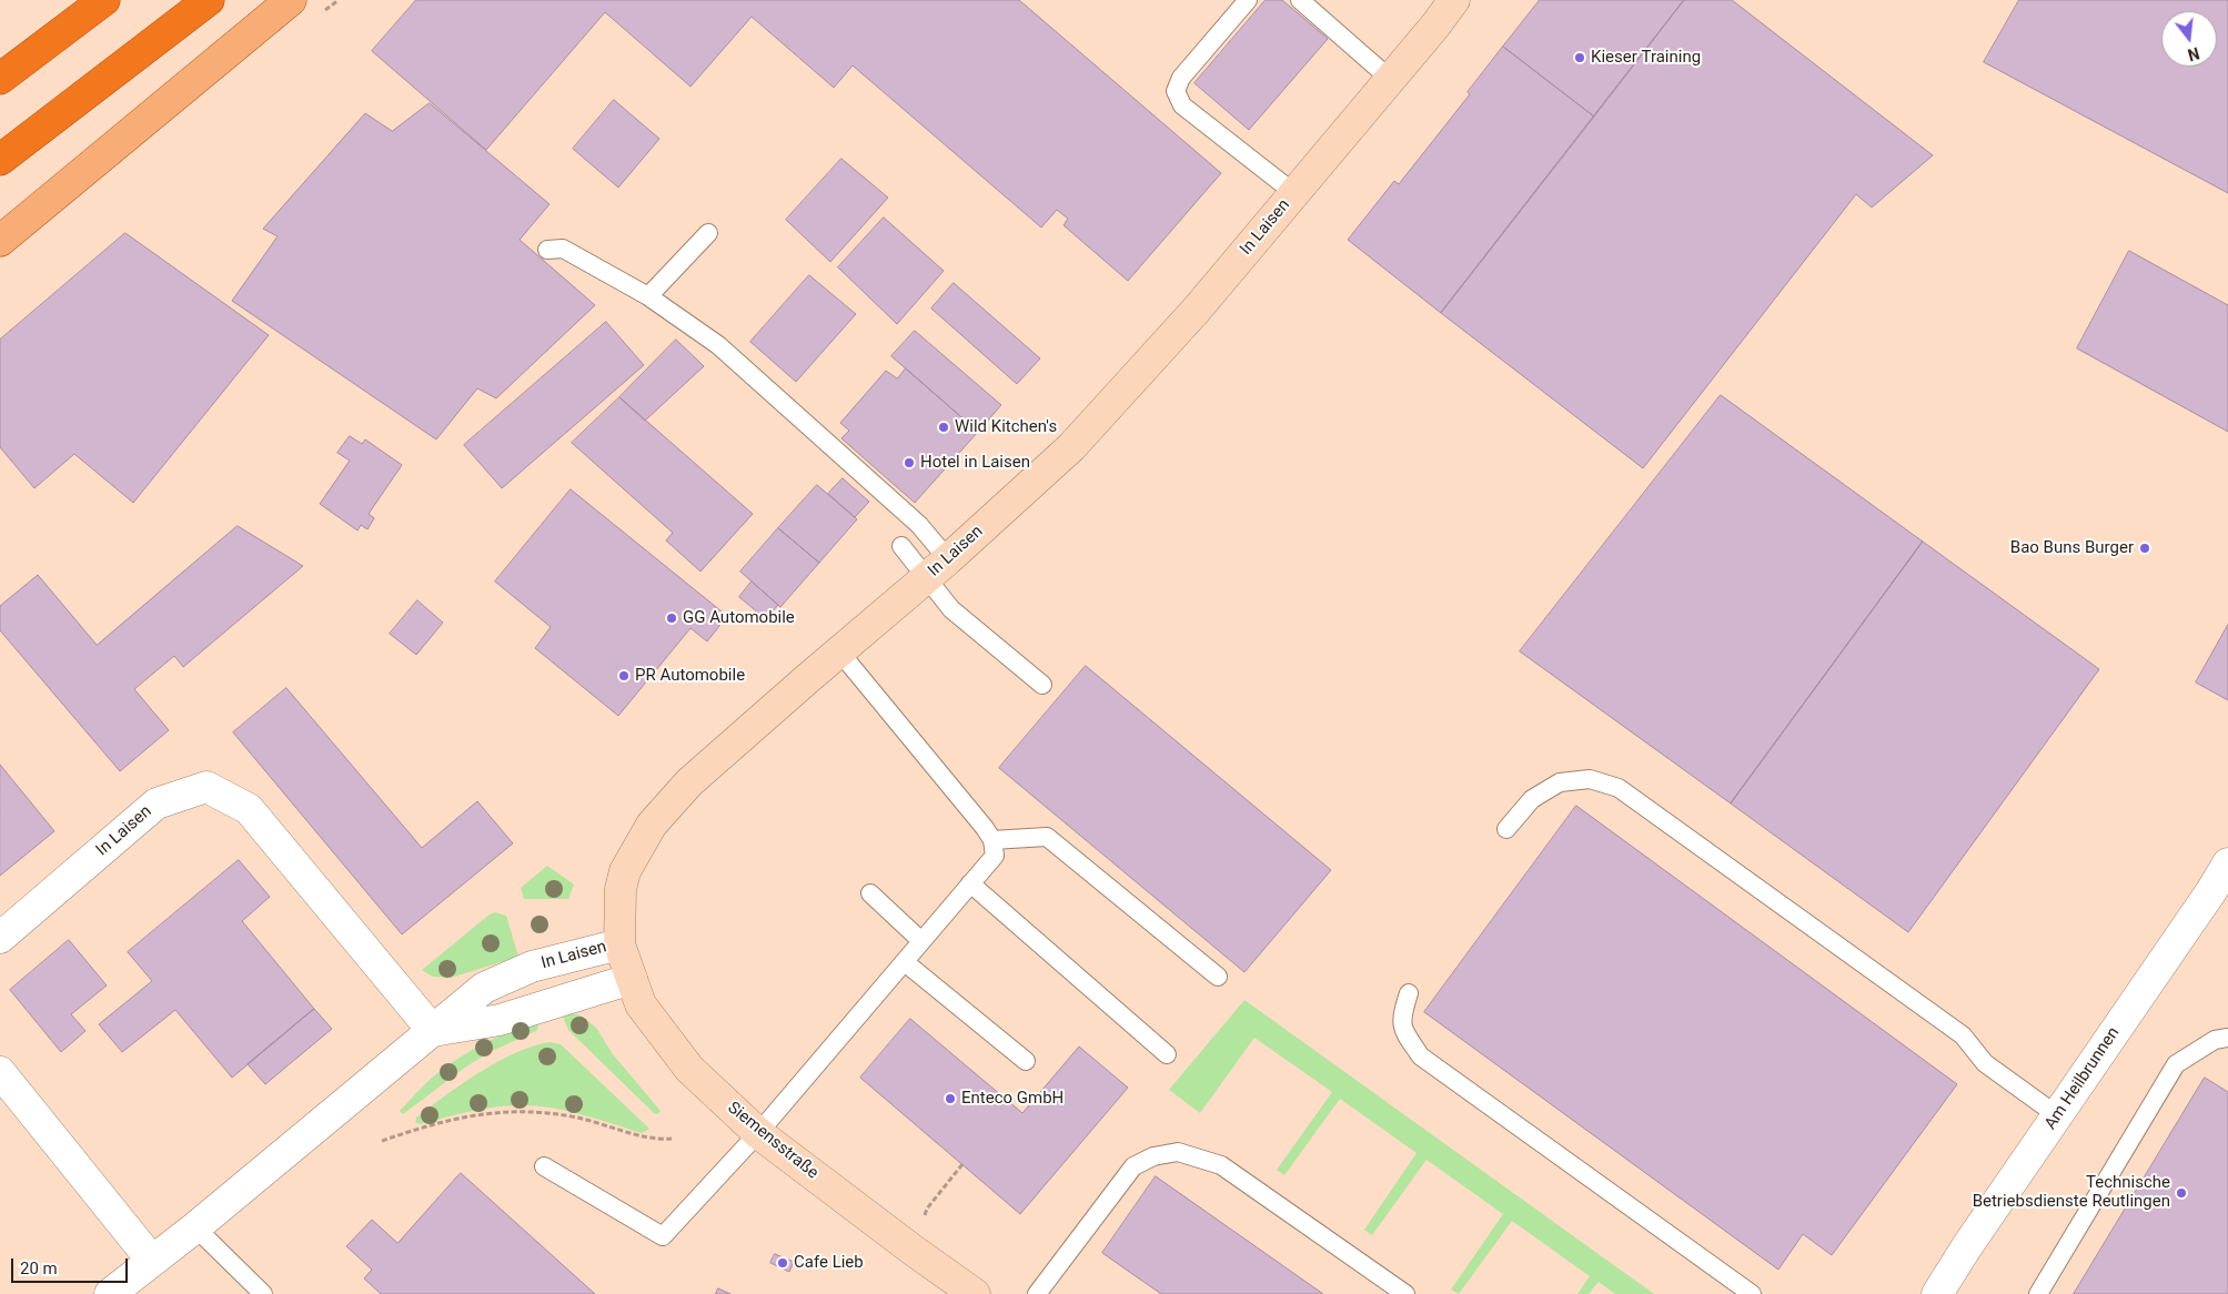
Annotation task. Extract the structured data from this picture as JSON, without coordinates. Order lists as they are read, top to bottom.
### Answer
{
  "streets": {
    "street": ["In Laisen", "Am Heilbrunnen", "Siemensstraße"]
  },
  "crossings": [
    ["In Laisen", "Siemensstraße"]
  ],
  "places": [
    "Kieser Training",
    "Wild Kitchen's",
    "Hotel in Laisen",
    "Bao Buns Burger",
    "GG Automobile",
    "PR Automobile",
    "Enteco GmbH",
    "Technische Betriebsdienste Reutlingen",
    "Cafe Lieb"
  ],
  "scale_bar": "20 m",
  "north": "bottom"
}
